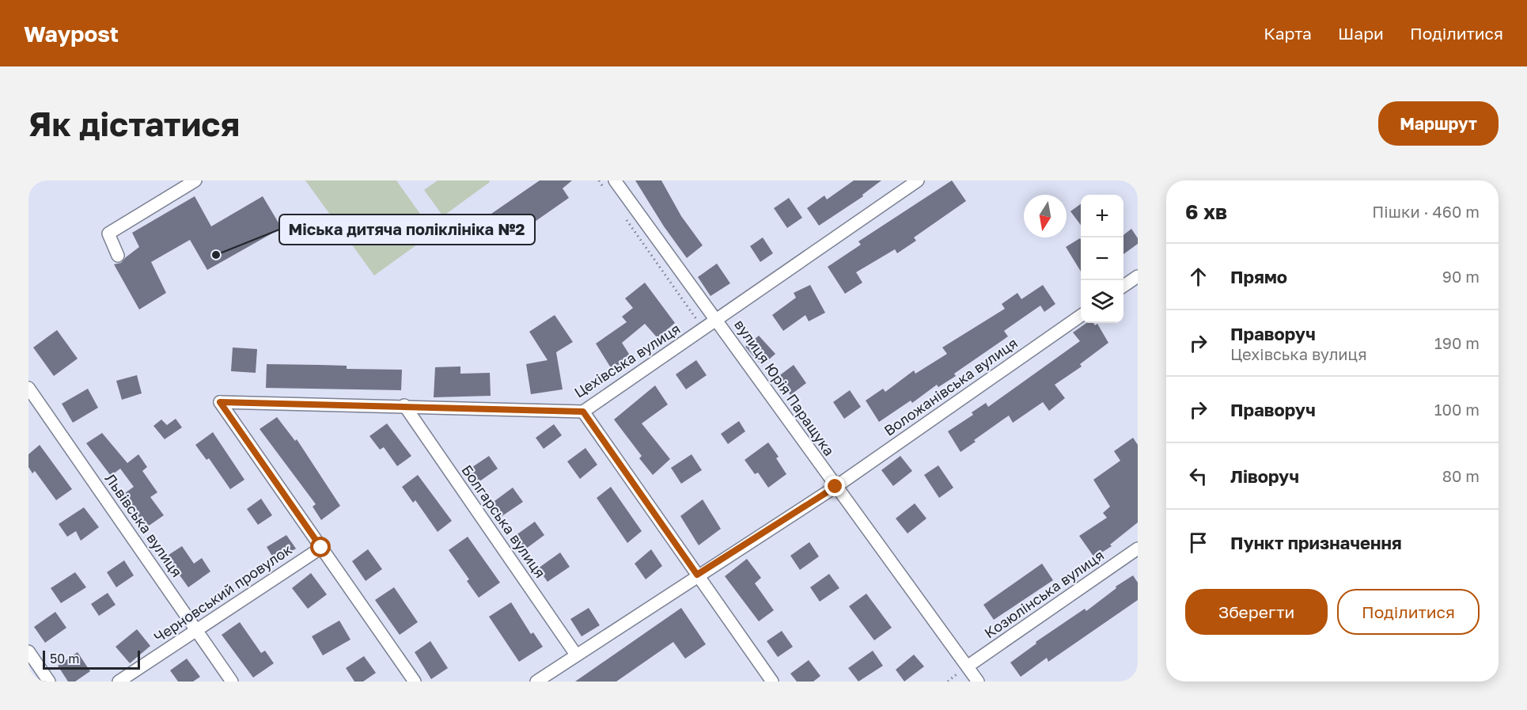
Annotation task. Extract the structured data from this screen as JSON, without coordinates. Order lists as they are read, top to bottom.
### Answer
{
  "streets": {
    "street": [
      "Цехівська вулиця",
      "Воложанівська вулиця",
      "вулиця Юрія Паращука",
      "Болгарська вулиця",
      "Львівська вулиця",
      "Черновський провулок",
      "Козюлінська вулиця"
    ]
  },
  "crossings": [
    ["Цехівська вулиця", "вулиця Юрія Паращука"],
    ["Цехівська вулиця", "Болгарська вулиця"],
    ["Цехівська вулиця", "Черновський провулок"],
    ["Воложанівська вулиця", "вулиця Юрія Паращука"],
    ["Воложанівська вулиця", "Болгарська вулиця"],
    ["вулиця Юрія Паращука", "Козюлінська вулиця"],
    ["Львівська вулиця", "Черновський провулок"]
  ],
  "places": ["Міська дитяча поліклініка №2"],
  "scale_bar": "50 m",
  "north": "bottom",
  "page": {
    "header": "Waypost",
    "nav": ["Карта", "Шари", "Поділитися"],
    "buttons": [
      "Маршрут",
      ["Зберегти", "Поділитися"]
    ],
    "title": "Як дістатися",
    "heading": ["6 хв", "Пішки · 460 m"],
    "map_buttons": ["+", "−"],
    "list": [
      ["Прямо", "90 m"],
      ["Праворуч", "Цехівська вулиця", "190 m"],
      ["Праворуч", "100 m"],
      ["Ліворуч", "80 m"],
      "Пункт призначення"
    ],
    "scale": "50 m"
  }
}
